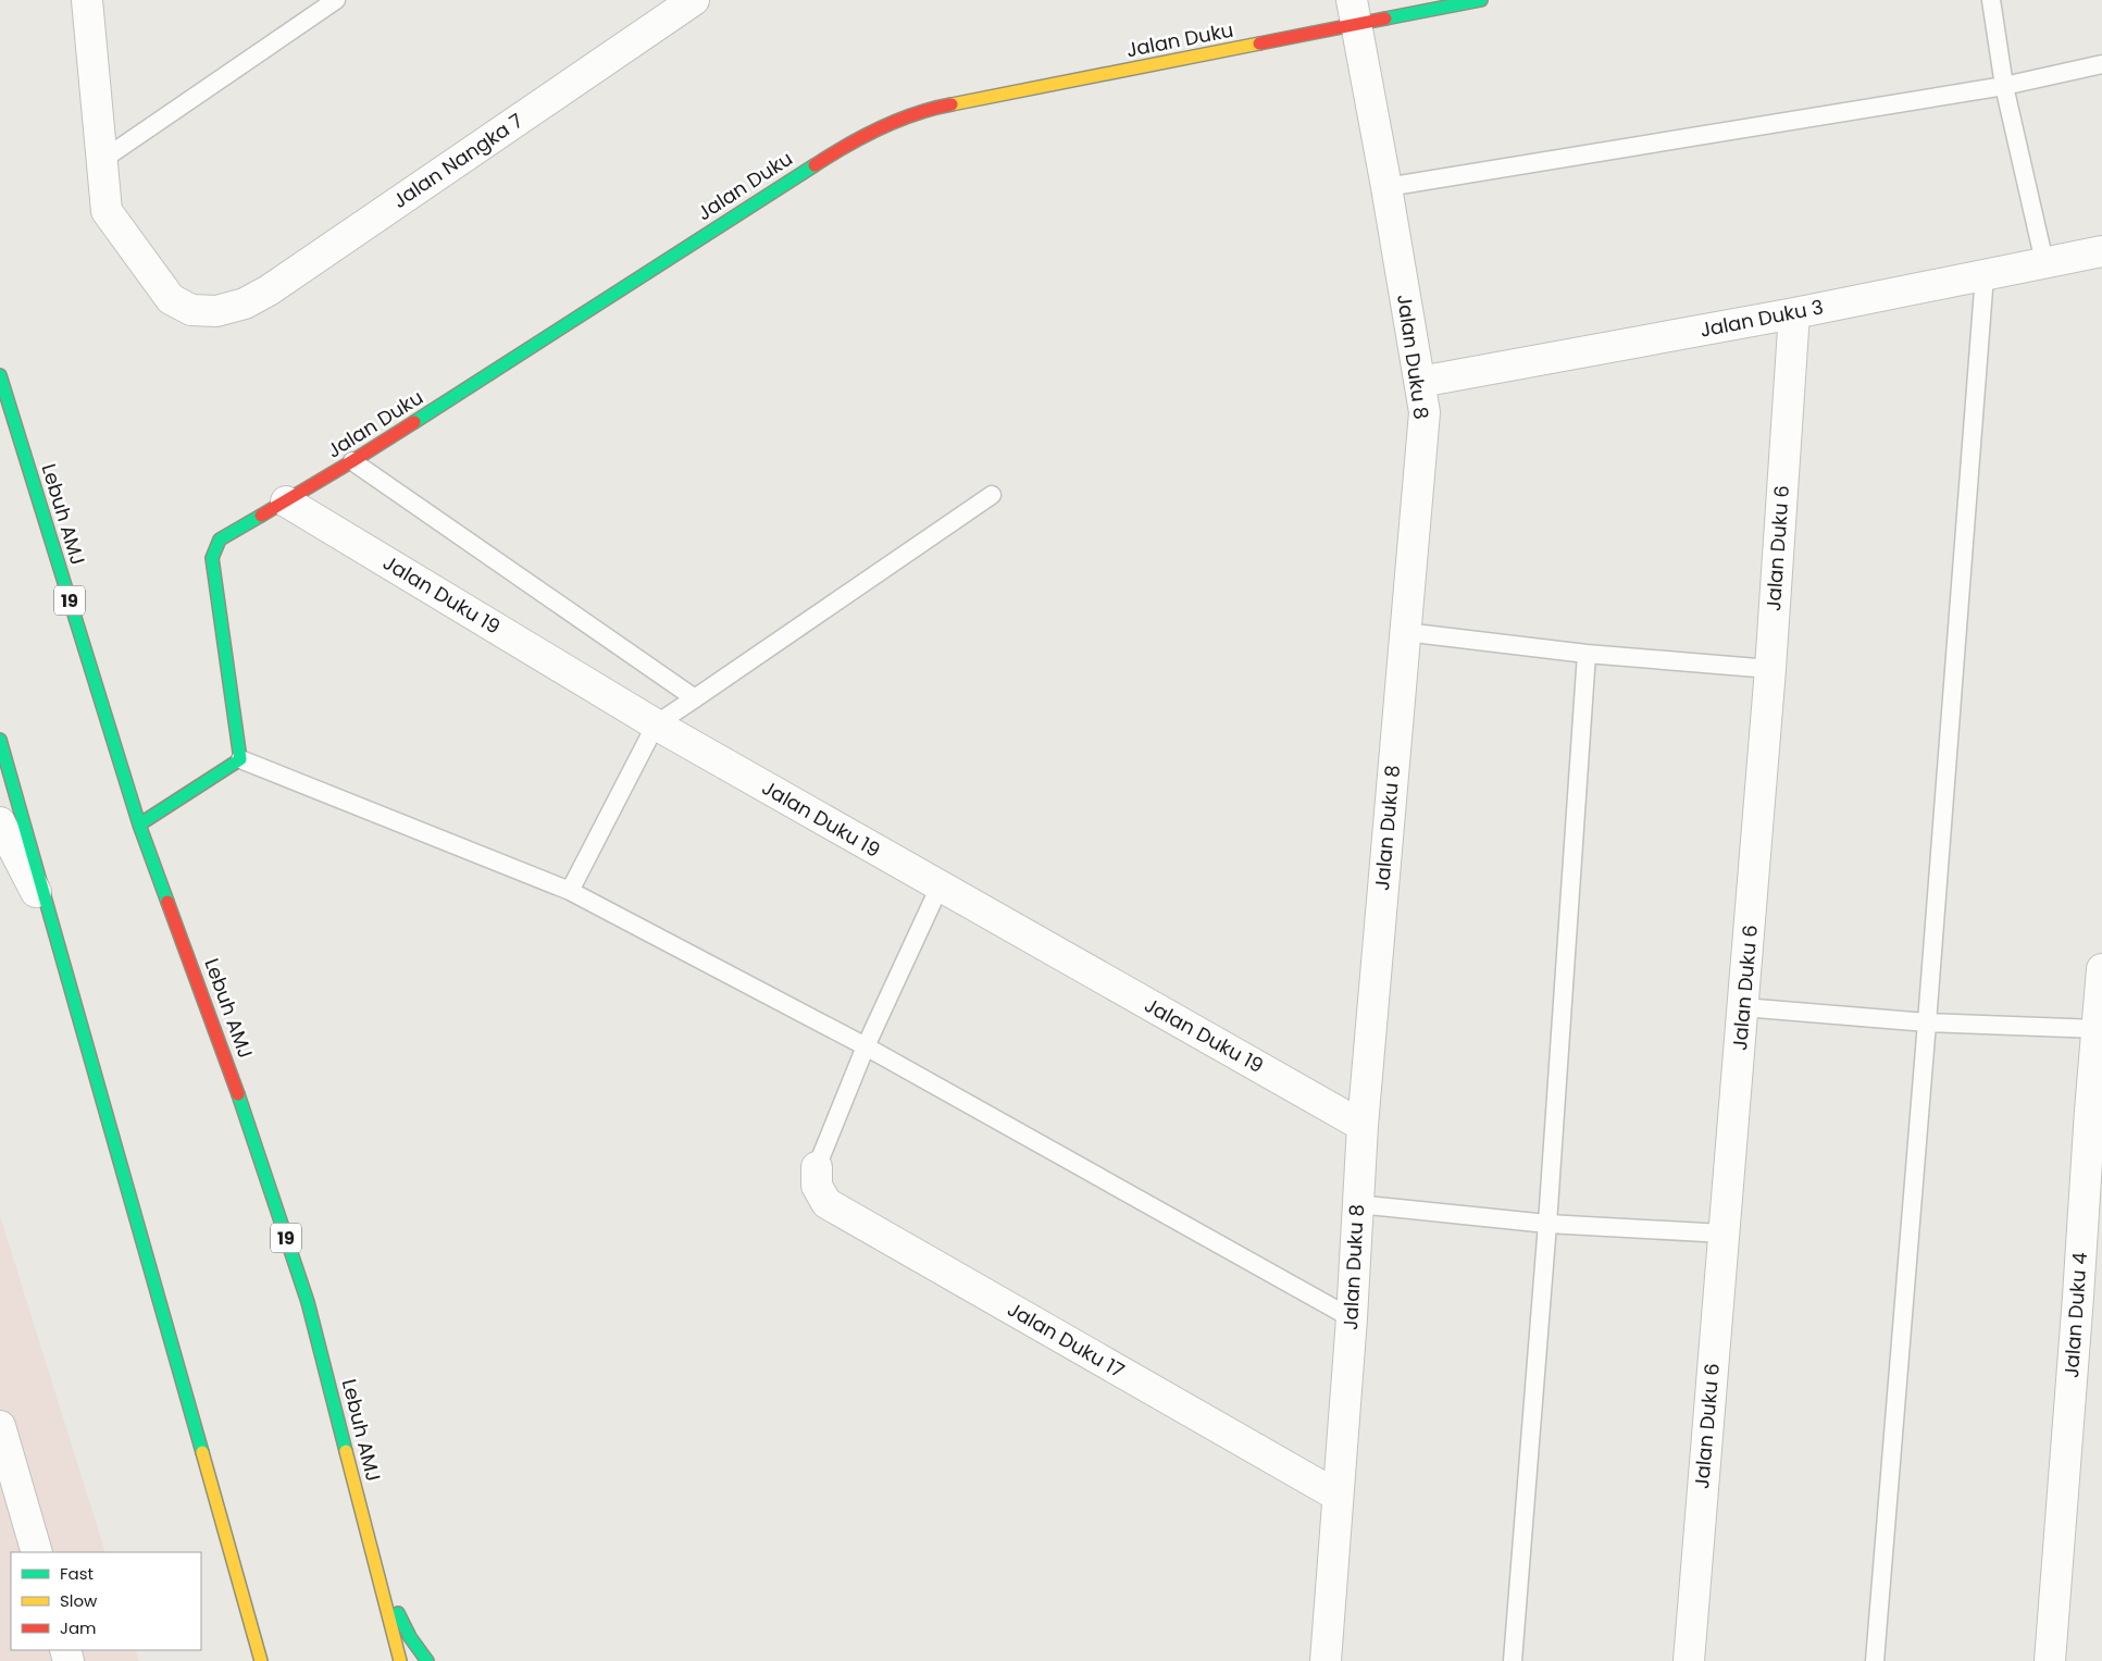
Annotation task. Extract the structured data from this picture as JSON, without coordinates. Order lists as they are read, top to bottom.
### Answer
{
  "streets": {
    "main road": ["Jalan Duku", "Lebuh AMJ", "19"],
    "street": [
      "Jalan Nangka 7",
      "Jalan Duku 3",
      "Jalan Duku 8",
      "Jalan Duku 6",
      "Jalan Duku 19",
      "Jalan Duku 4",
      "Jalan Duku 17"
    ]
  },
  "crossings": [
    ["Jalan Duku", "Jalan Duku 8"],
    ["Jalan Duku", "Jalan Duku 19"],
    ["Jalan Duku 3", "Jalan Duku 8"],
    ["Jalan Duku 3", "Jalan Duku 6"],
    ["Jalan Duku 8", "Jalan Duku 19"],
    ["Jalan Duku 8", "Jalan Duku 17"]
  ],
  "legend": ["Fast", "Slow", "Jam"]
}
